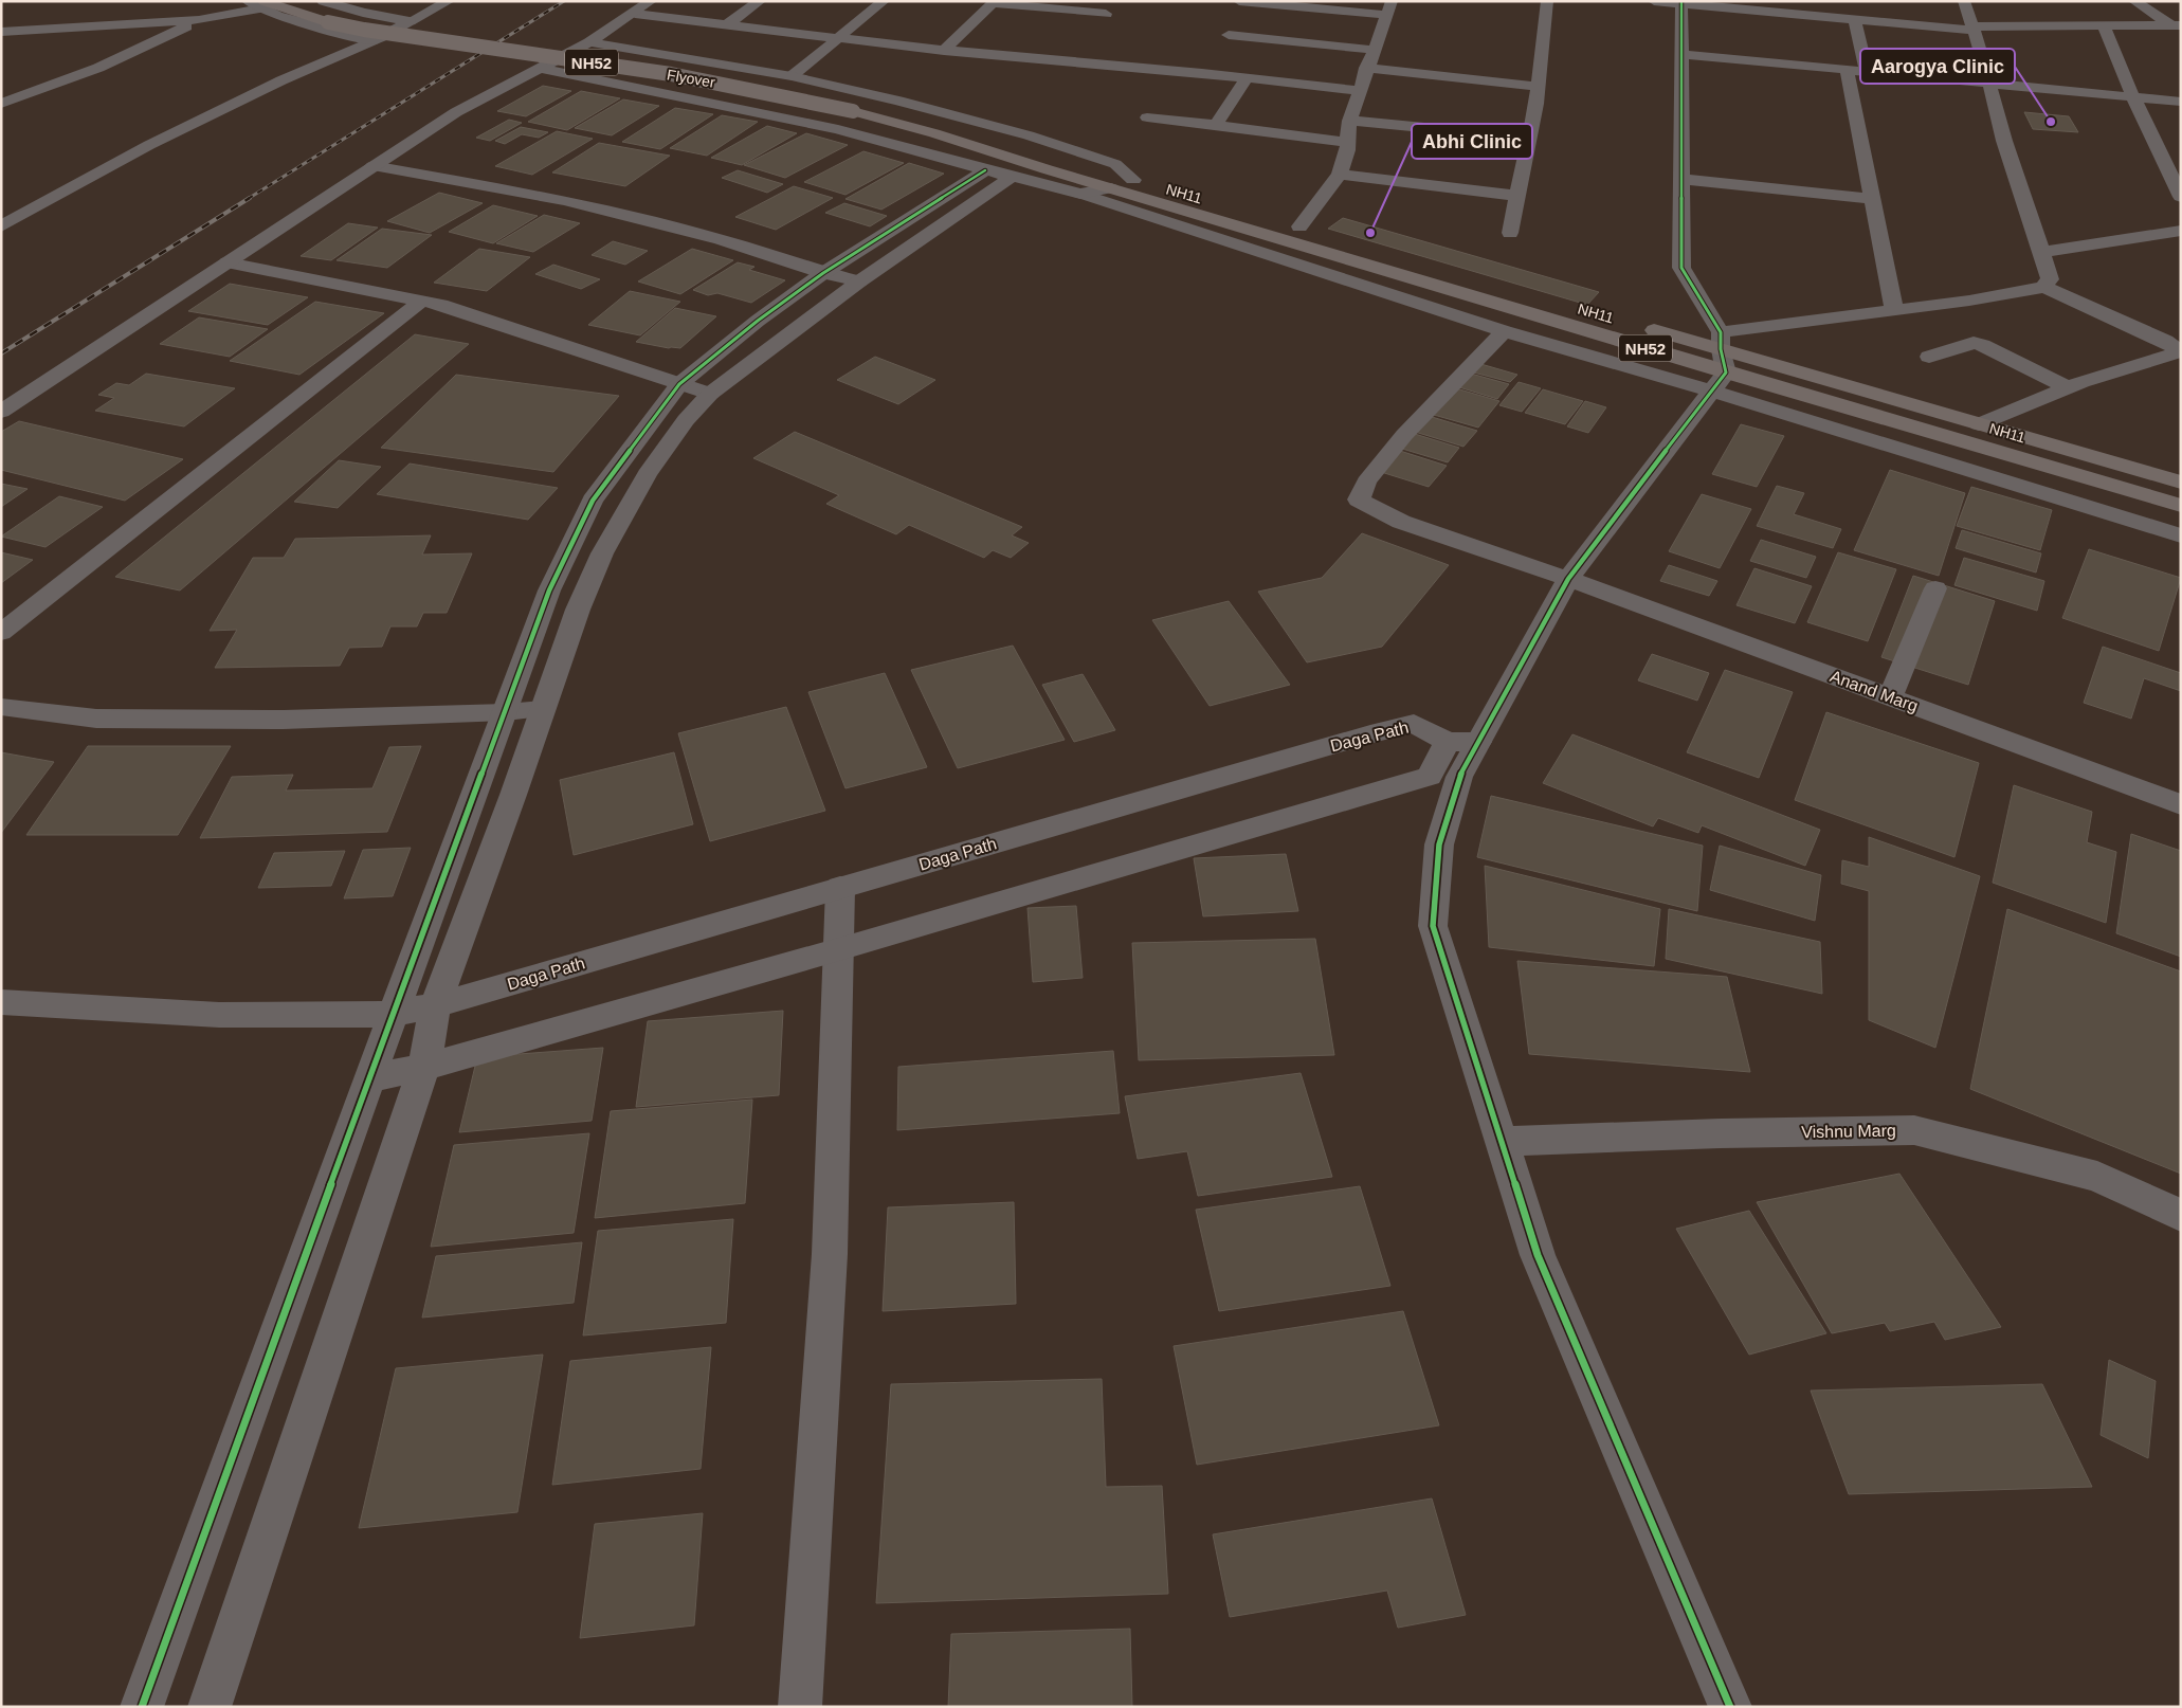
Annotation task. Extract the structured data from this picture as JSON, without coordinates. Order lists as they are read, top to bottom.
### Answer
{
  "streets": {
    "highway": ["NH52", "Flyover", "NH11"],
    "street": ["Anand Marg", "Daga Path", "Vishnu Marg"]
  },
  "crossings": [
    ["NH52", "Flyover"],
    ["NH52", "NH11"],
    ["Flyover", "NH11"]
  ],
  "places": ["Aarogya Clinic", "Abhi Clinic"]
}
